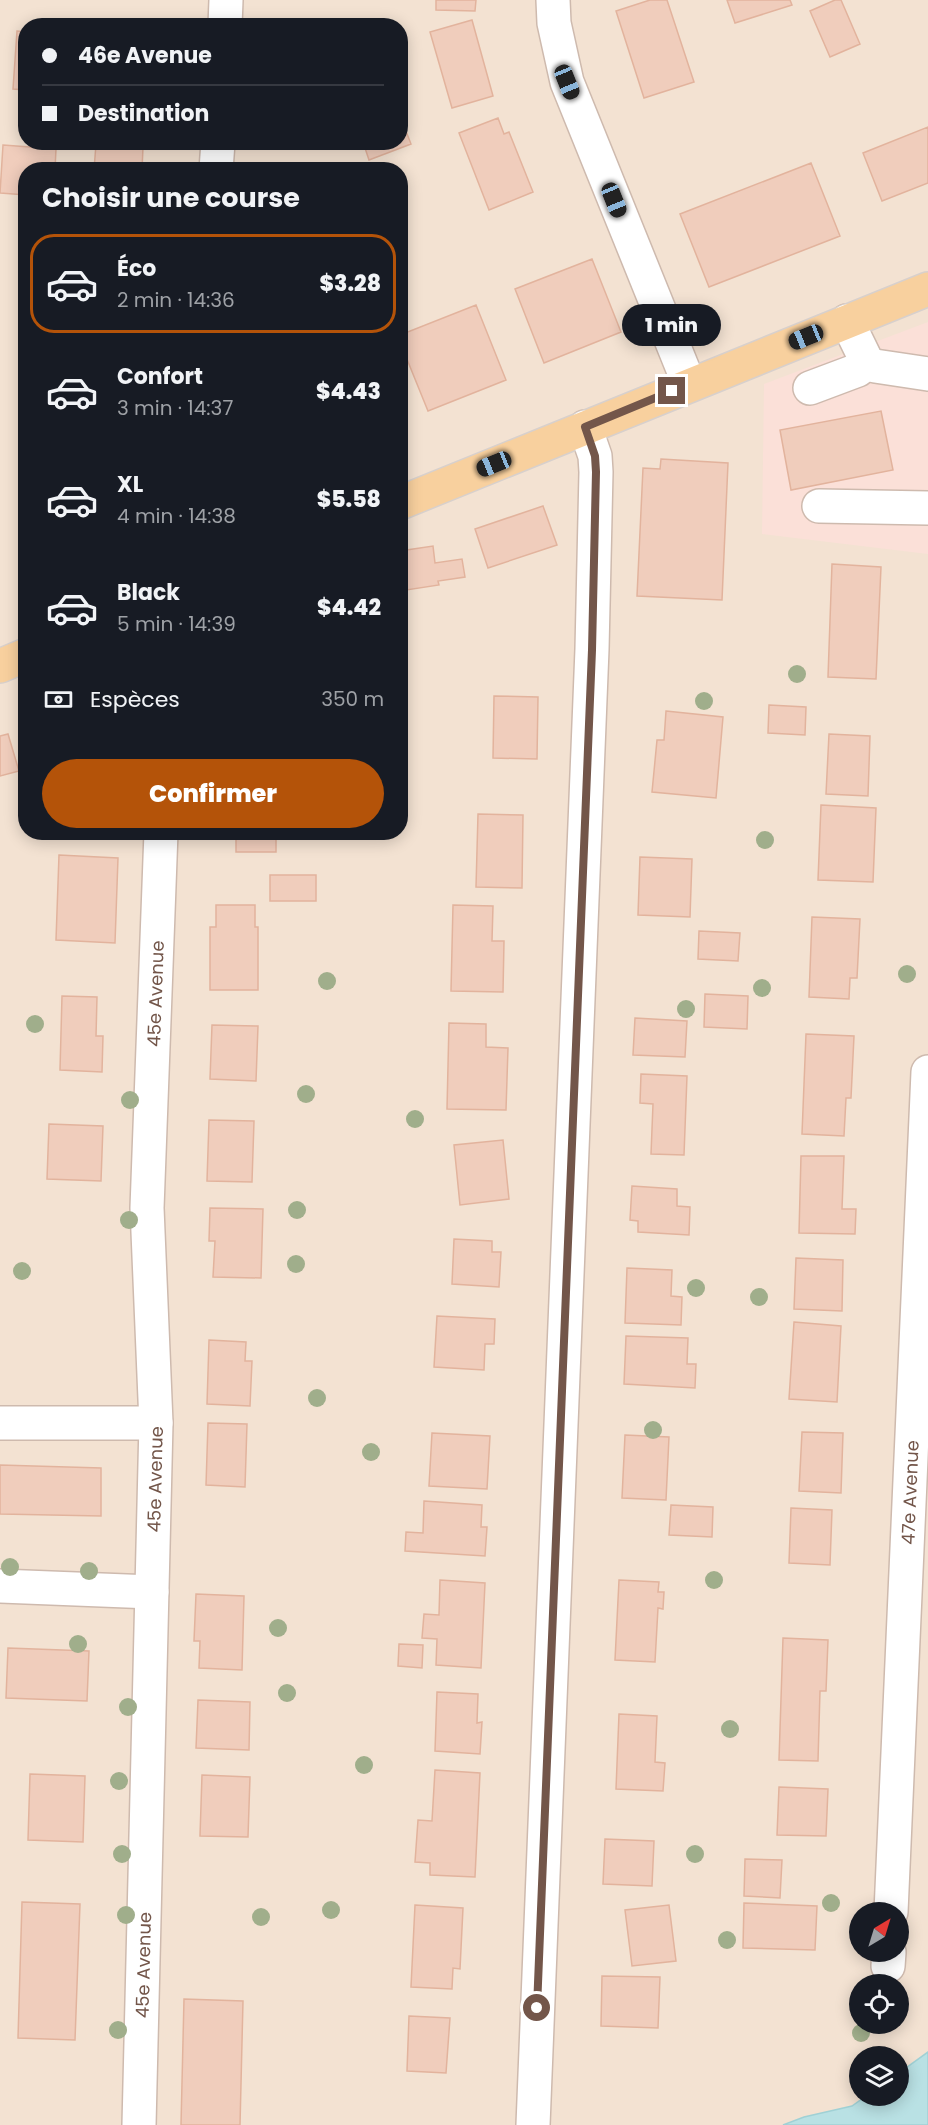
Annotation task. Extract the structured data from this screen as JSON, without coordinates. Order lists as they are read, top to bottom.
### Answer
{
  "streets": {
    "street": ["45e Avenue", "47e Avenue"]
  },
  "north": "top right",
  "page": {
    "banner": ["46e Avenue", "Destination"],
    "heading": "Choisir une course",
    "list": [
      {
        "name": "Éco",
        "note": "2 min · 14:36",
        "value": "$3.28"
      },
      {
        "name": "Confort",
        "note": "3 min · 14:37",
        "value": "$4.43"
      },
      {
        "name": "XL",
        "note": "4 min · 14:38",
        "value": "$5.58"
      },
      {
        "name": "Black",
        "note": "5 min · 14:39",
        "value": "$4.42"
      }
    ],
    "bubble": "1 min",
    "pay": ["Espèces", "350 m"],
    "buttons": "Confirmer"
  }
}
